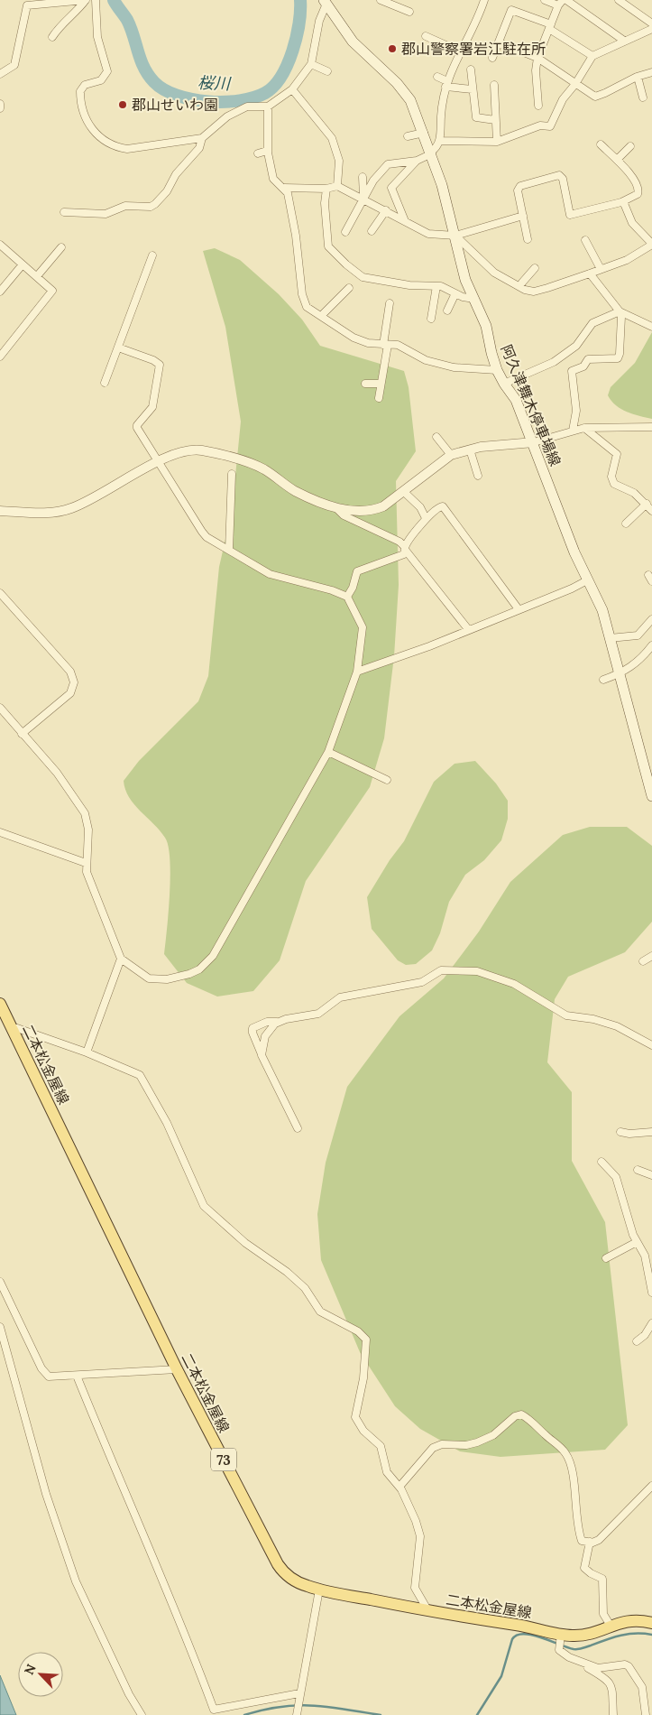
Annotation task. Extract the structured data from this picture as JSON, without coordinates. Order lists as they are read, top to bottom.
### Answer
{
  "streets": {
    "main road": ["阿久津舞木停車場線", "二本松金屋線", "73"]
  },
  "water": ["桜川"],
  "places": ["郡山警察署岩江駐在所", "郡山せいわ園"],
  "north": "top left"
}
